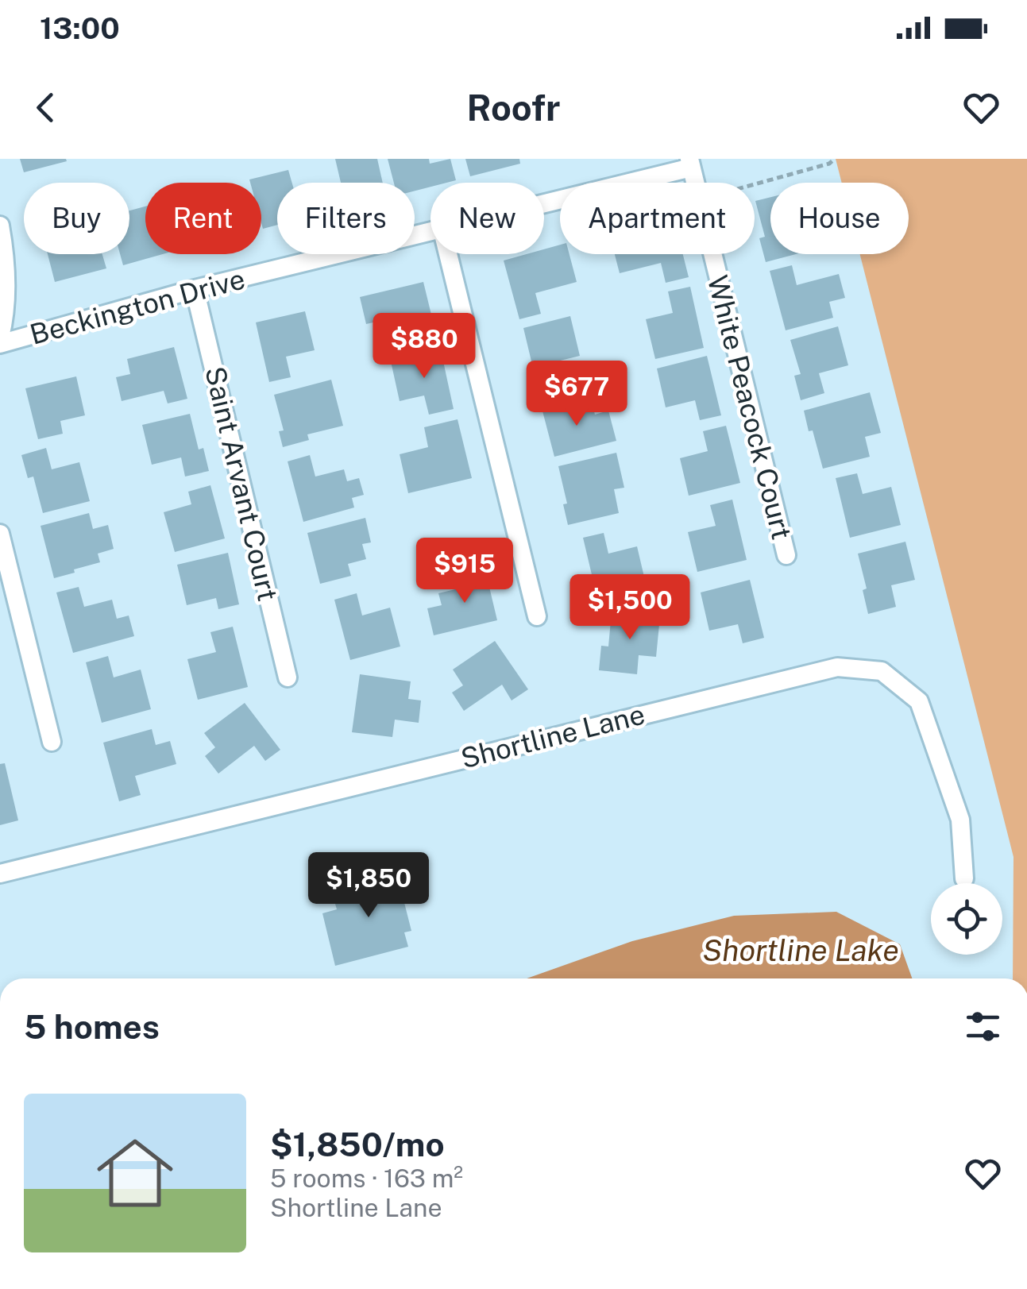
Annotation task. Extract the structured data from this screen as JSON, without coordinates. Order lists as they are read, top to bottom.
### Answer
{
  "streets": {
    "street": [
      "Beckington Drive",
      "White Peacock Court",
      "Saint Arvant Court",
      "Shortline Lane"
    ]
  },
  "crossings": [
    ["Beckington Drive", "White Peacock Court"],
    ["Beckington Drive", "Saint Arvant Court"]
  ],
  "water": ["Shortline Lake"],
  "page": {
    "status": "13:00",
    "header": "Roofr",
    "chip": [
      "Buy",
      "Rent",
      "Filters",
      "New",
      "Apartment",
      "House"
    ],
    "price": [
      "$880",
      "$677",
      "$915",
      "$1,500",
      "$1,850"
    ],
    "heading": "5 homes",
    "list": [
      {
        "name": "$1,850/mo",
        "note": "5 rooms · 163 m² · Shortline Lane"
      }
    ]
  }
}
